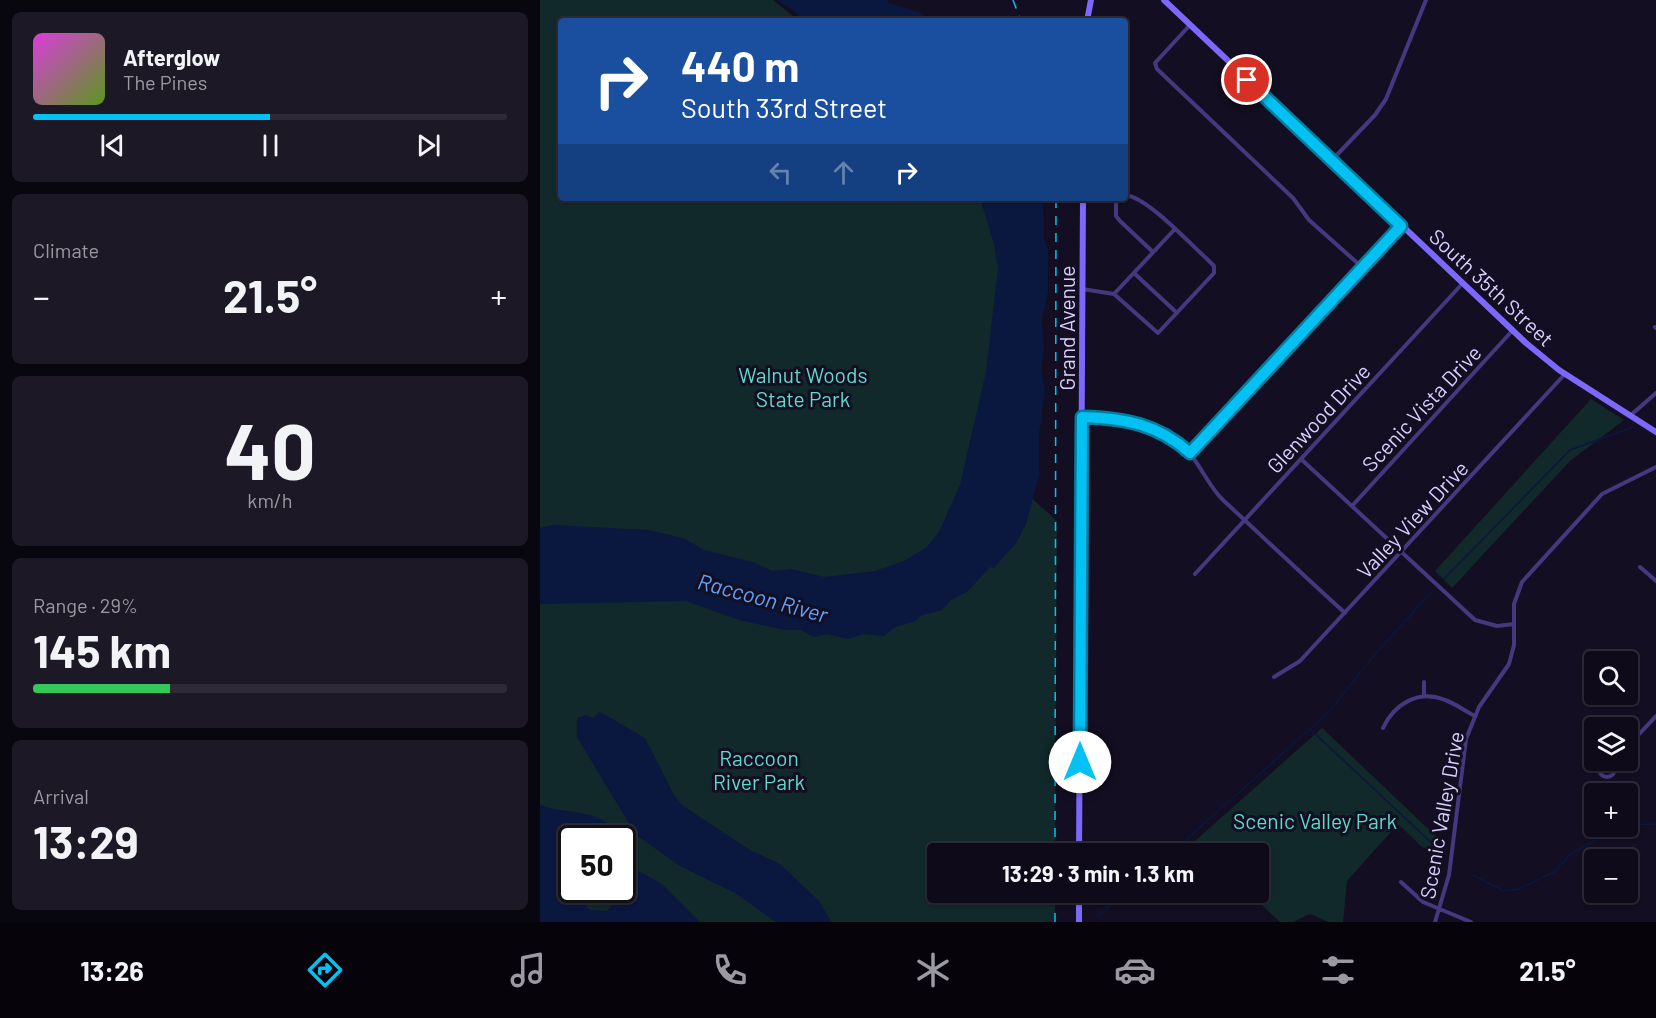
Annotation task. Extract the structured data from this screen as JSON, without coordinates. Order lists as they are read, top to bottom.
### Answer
{
  "streets": {
    "main road": ["South 35th Street", "Grand Avenue"],
    "street": [
      "Scenic Vista Drive",
      "Glenwood Drive",
      "Valley View Drive",
      "Scenic Valley Drive"
    ]
  },
  "crossings": [
    ["South 35th Street", "Scenic Vista Drive"],
    ["South 35th Street", "Glenwood Drive"],
    ["South 35th Street", "Valley View Drive"]
  ],
  "water": ["Raccoon River"],
  "parks": ["Walnut Woods State Park", "Raccoon River Park", "Scenic Valley Park"],
  "page": {
    "turn": ["440 m", "South 33rd Street"],
    "song": ["Afterglow", "The Pines"],
    "tile": [
      "Climate",
      ["40", "km/h"],
      ["Range · 29%", "145 km"],
      ["Arrival", "13:29"]
    ],
    "heat": ["−", "21.5°", "+"],
    "map_buttons": ["+", "−"],
    "limit": "50",
    "trip": "13:29 · 3 min · 1.3 km",
    "tabs": ["13:26", "21.5°"]
  }
}
